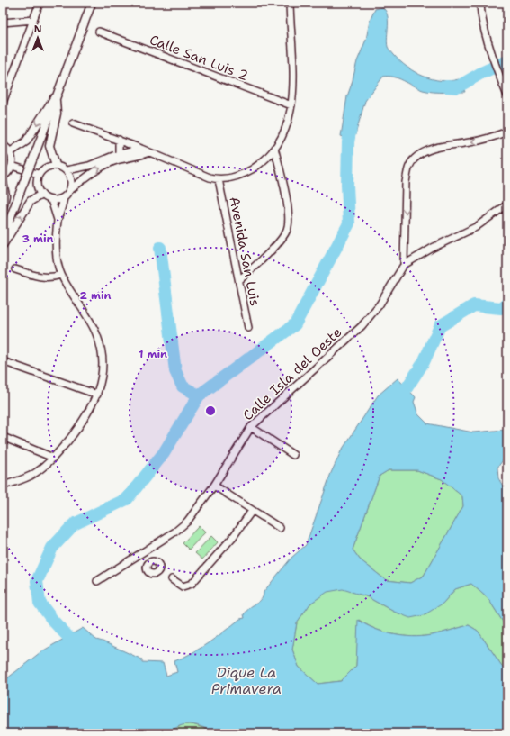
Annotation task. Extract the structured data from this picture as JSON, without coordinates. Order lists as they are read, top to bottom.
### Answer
{
  "streets": {
    "street": ["Calle San Luis 2", "Avenida San Luis", "Calle Isla del Oeste"]
  },
  "water": ["Dique La Primavera"],
  "north": "top",
  "rings": ["3 min", "2 min", "1 min"]
}
